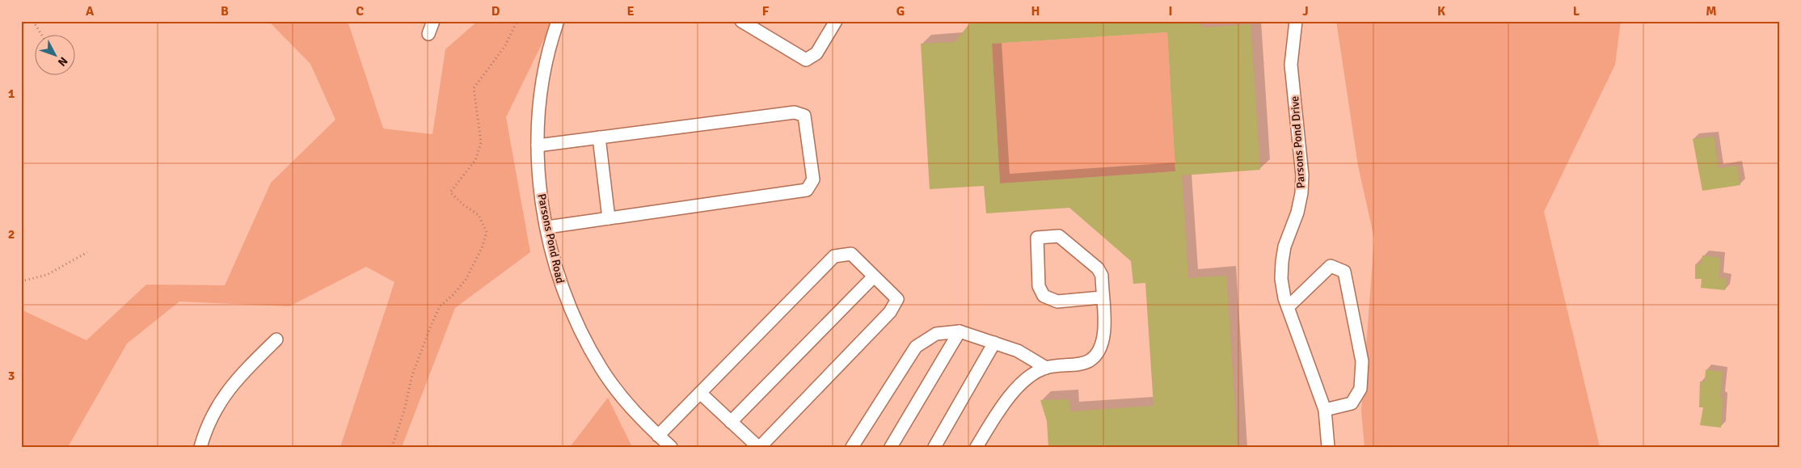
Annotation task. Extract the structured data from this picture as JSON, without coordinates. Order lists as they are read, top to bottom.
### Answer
{
  "streets": {
    "street": ["Parsons Pond Drive", "Parsons Pond Road"]
  },
  "north": "bottom right",
  "grid": {
    "columns": [
      "A",
      "B",
      "C",
      "D",
      "E",
      "F",
      "G",
      "H",
      "I",
      "J",
      "K",
      "L",
      "M"
    ],
    "rows": ["1", "2", "3"]
  }
}
